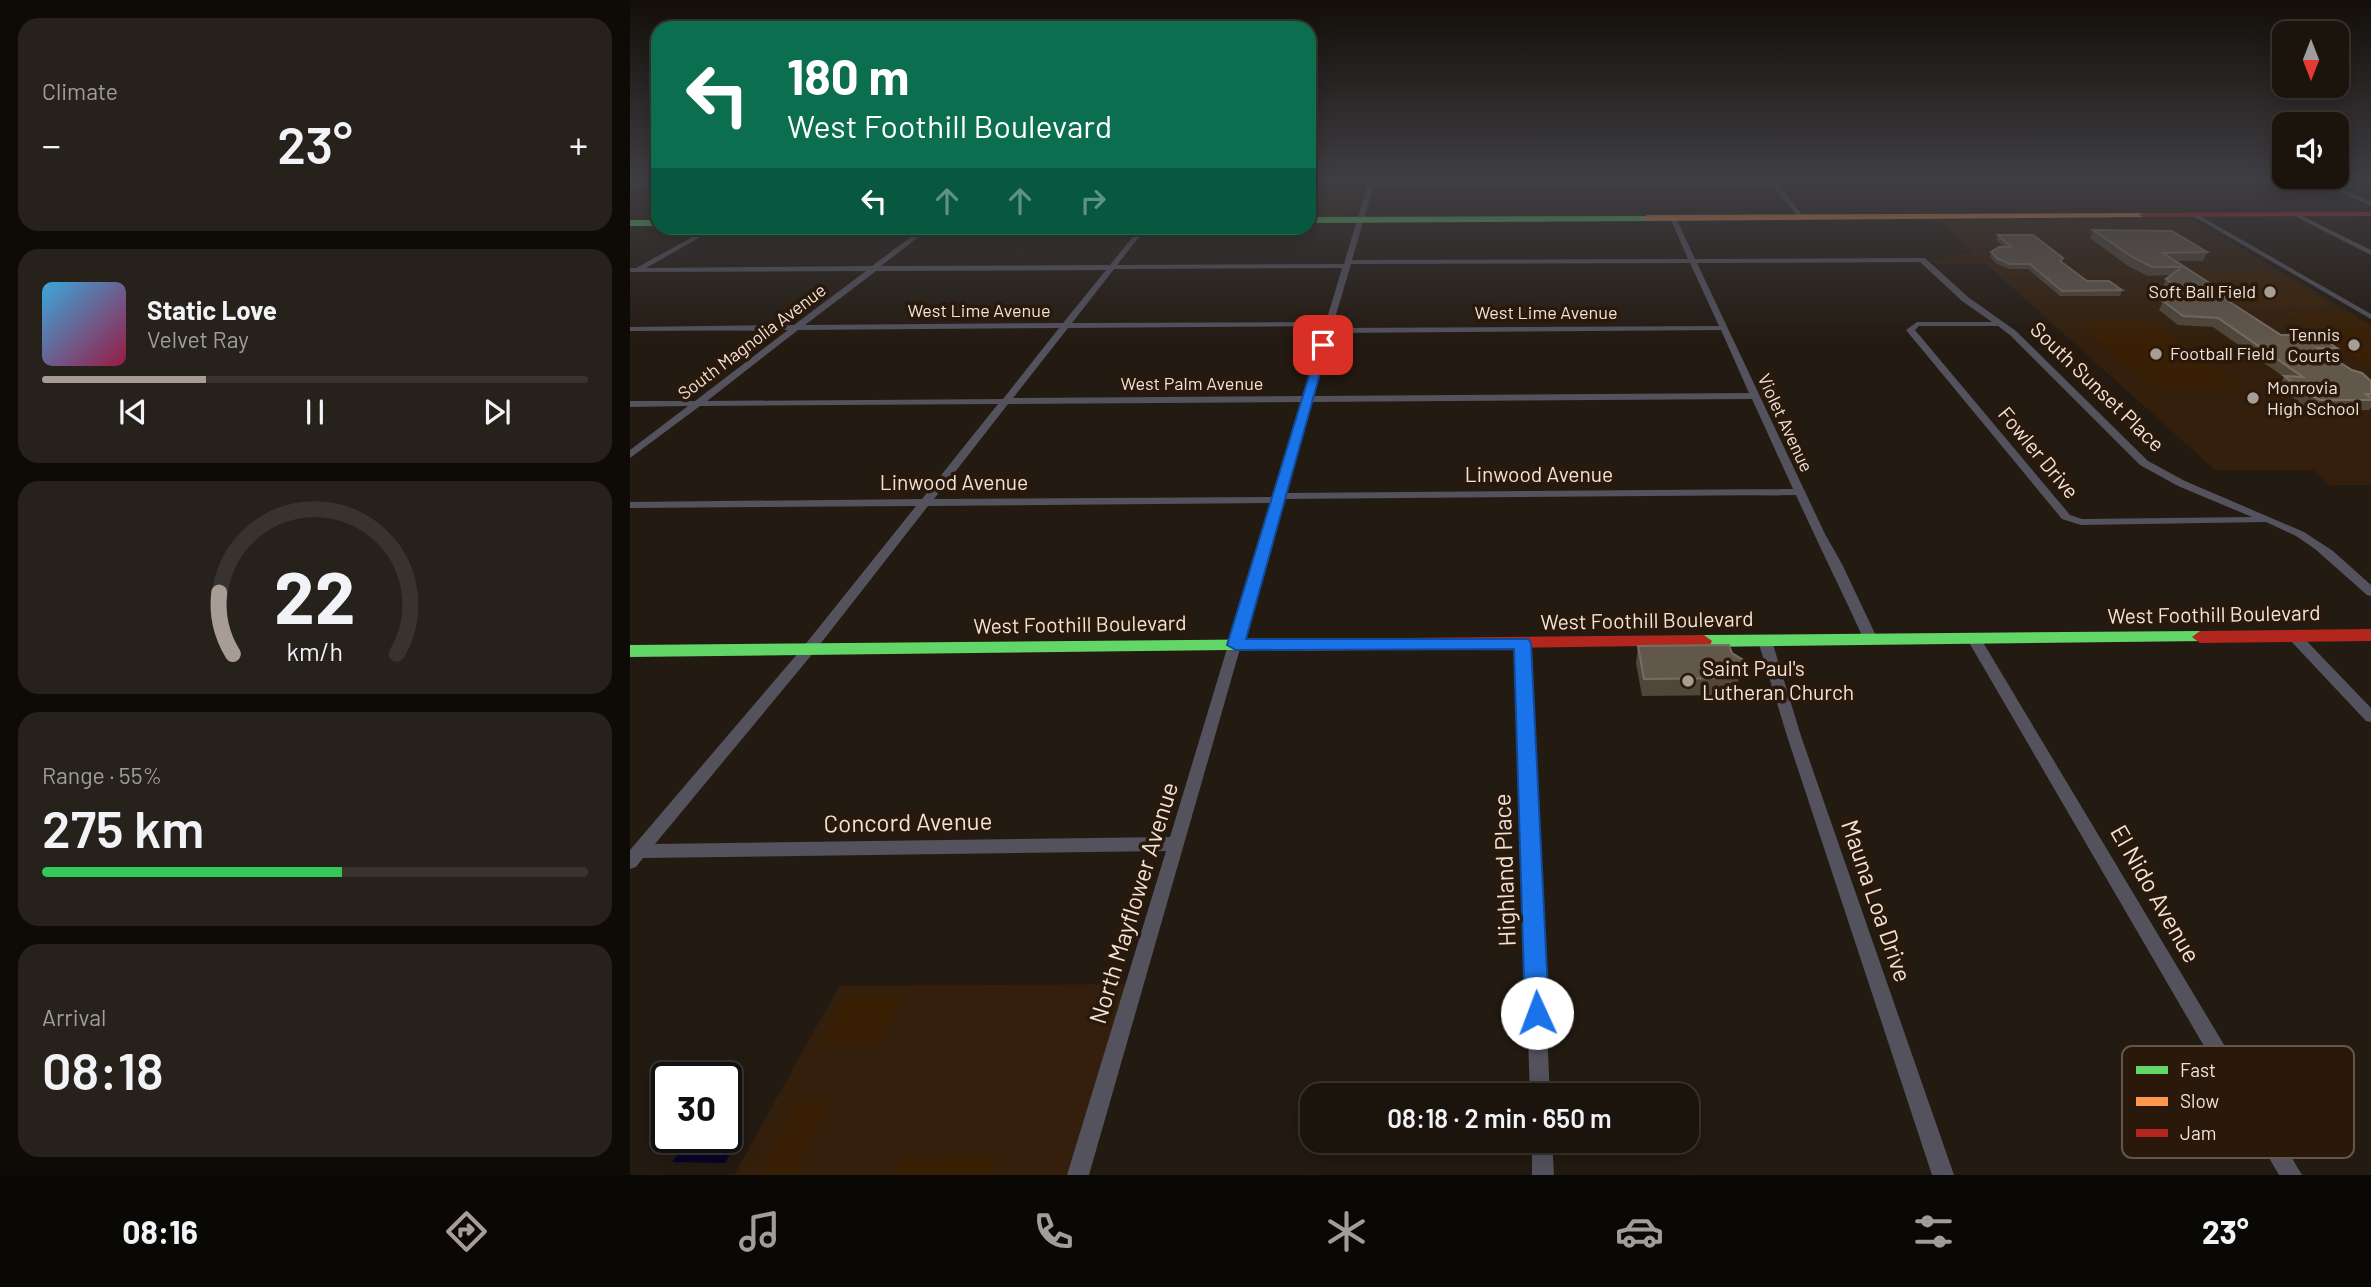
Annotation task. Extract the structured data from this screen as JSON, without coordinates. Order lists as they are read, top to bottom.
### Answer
{
  "streets": {
    "street": [
      "West Lime Avenue",
      "South Magnolia Avenue",
      "West Palm Avenue",
      "South Sunset Place",
      "Violet Avenue",
      "Fowler Drive",
      "Linwood Avenue",
      "West Foothill Boulevard",
      "Concord Avenue",
      "Highland Place",
      "El Nido Avenue",
      "Mauna Loa Drive",
      "North Mayflower Avenue"
    ]
  },
  "crossings": [
    ["West Lime Avenue", "South Magnolia Avenue"],
    ["West Lime Avenue", "Violet Avenue"],
    ["West Lime Avenue", "North Mayflower Avenue"],
    ["South Magnolia Avenue", "West Palm Avenue"],
    ["West Palm Avenue", "Violet Avenue"],
    ["West Palm Avenue", "North Mayflower Avenue"],
    ["South Sunset Place", "Violet Avenue"],
    ["South Sunset Place", "Fowler Drive"],
    ["Violet Avenue", "Linwood Avenue"],
    ["Violet Avenue", "West Foothill Boulevard"],
    ["Linwood Avenue", "North Mayflower Avenue"],
    ["West Foothill Boulevard", "Highland Place"],
    ["West Foothill Boulevard", "El Nido Avenue"],
    ["West Foothill Boulevard", "Mauna Loa Drive"],
    ["West Foothill Boulevard", "North Mayflower Avenue"],
    ["Concord Avenue", "North Mayflower Avenue"]
  ],
  "places": [
    "Soft Ball Field",
    "Tennis Courts",
    "Football Field",
    "Monrovia High School",
    "Saint Paul's Lutheran Church"
  ],
  "legend": ["Fast", "Slow", "Jam"],
  "north": "bottom",
  "page": {
    "tile": [
      "Climate",
      ["Range · 55%", "275 km"],
      ["Arrival", "08:18"]
    ],
    "turn": ["180 m", "West Foothill Boulevard"],
    "heat": ["−", "23°", "+"],
    "song": ["Static Love", "Velvet Ray"],
    "limit": "30",
    "trip": "08:18 · 2 min · 650 m",
    "tabs": ["08:16", "23°"],
    "gauge": ["22", "km/h"]
  }
}
